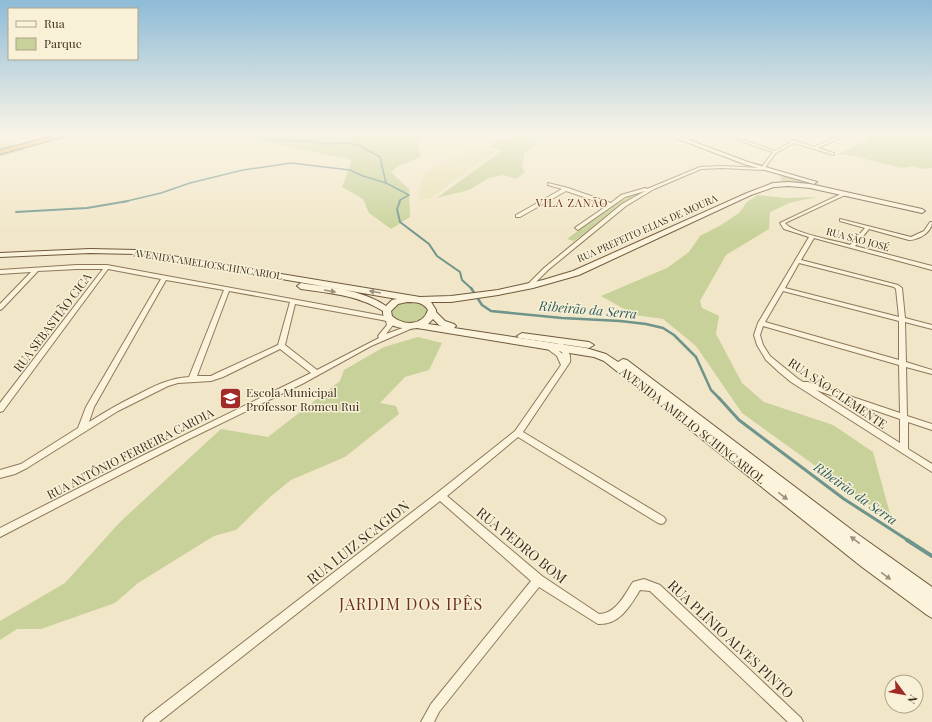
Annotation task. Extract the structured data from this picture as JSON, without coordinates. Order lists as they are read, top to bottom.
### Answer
{
  "streets": {
    "main road": ["RUA PREFEITO ELIAS DE MOURA", "AVENIDA AMELIO SCHINCARIOL"],
    "street": [
      "RUA SÃO JOSÉ",
      "RUA SEBASTIÃO CICA",
      "RUA SÃO CLEMENTE",
      "RUA ANTÔNIO FERREIRA CARDIA",
      "RUA LUIZ SCAGION",
      "RUA PEDRO BOM",
      "RUA PLÍNIO ALVES PINTO"
    ]
  },
  "crossings": [
    ["RUA PREFEITO ELIAS DE MOURA", "RUA SÃO JOSÉ"],
    ["RUA PREFEITO ELIAS DE MOURA", "AVENIDA AMELIO SCHINCARIOL"],
    ["RUA PREFEITO ELIAS DE MOURA", "RUA ANTÔNIO FERREIRA CARDIA"],
    ["RUA SÃO JOSÉ", "RUA SÃO CLEMENTE"],
    ["AVENIDA AMELIO SCHINCARIOL", "RUA ANTÔNIO FERREIRA CARDIA"],
    ["AVENIDA AMELIO SCHINCARIOL", "RUA LUIZ SCAGION"],
    ["RUA LUIZ SCAGION", "RUA PEDRO BOM"],
    ["RUA PEDRO BOM", "RUA PLÍNIO ALVES PINTO"]
  ],
  "districts": ["VILA ZANÃO", "JARDIM DOS IPÊS"],
  "water": ["Ribeirão da Serra"],
  "places": {
    "school or university": ["Escola Municipal Professor Romeu Rui"]
  },
  "legend": ["Rua", "Parque"],
  "north": "bottom right"
}
